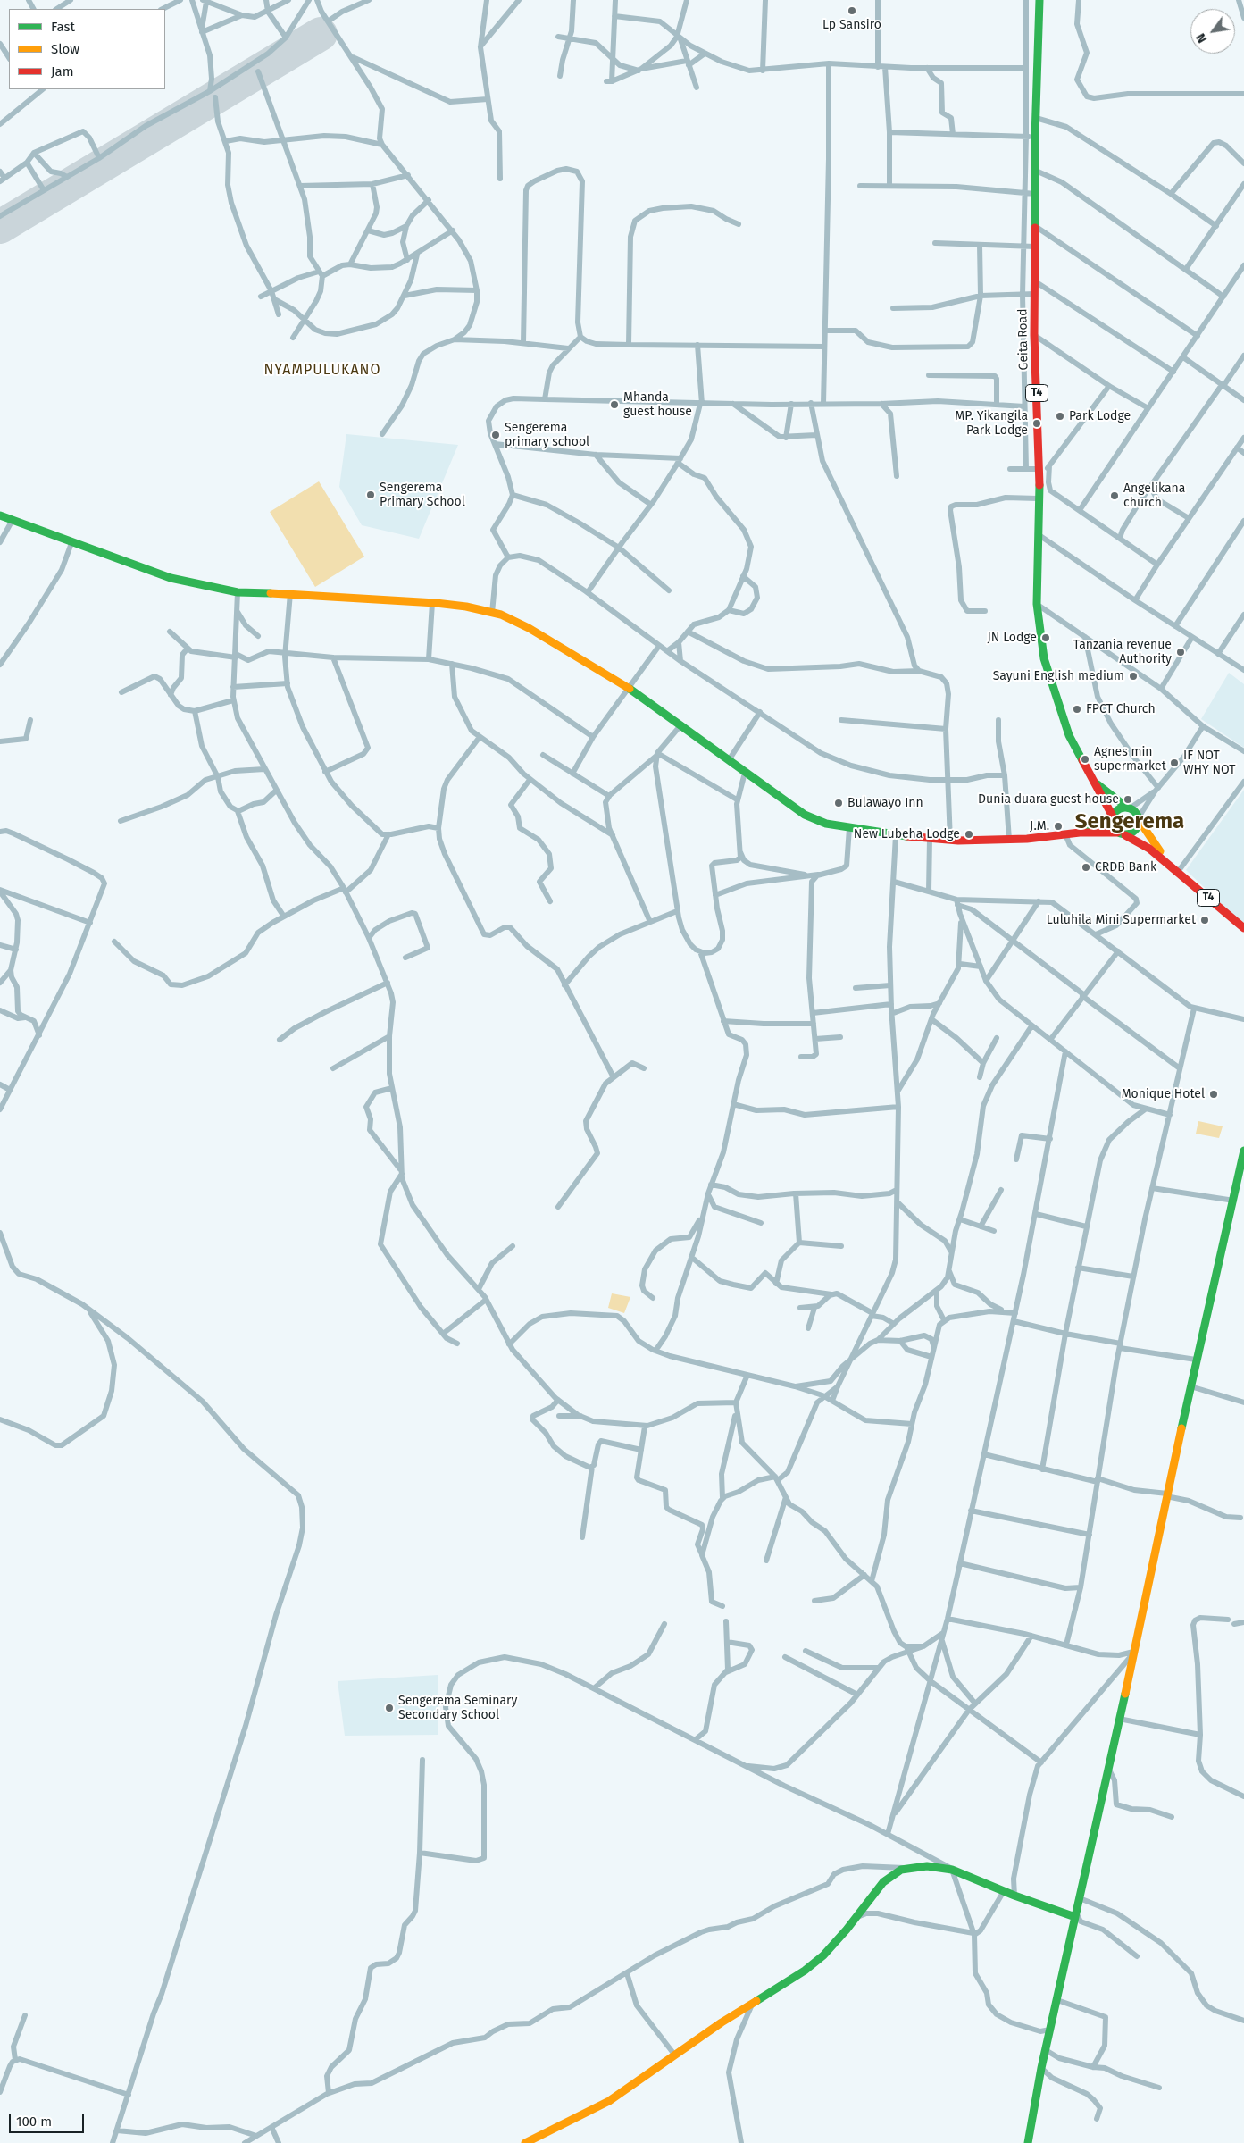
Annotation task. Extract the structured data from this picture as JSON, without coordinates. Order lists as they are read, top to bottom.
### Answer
{
  "streets": {
    "main road": ["Geita Road", "T4"]
  },
  "districts": ["NYAMPULUKANO", "Sengerema"],
  "places": [
    "Lp Sansiro",
    "Mhanda guest house",
    "Park Lodge",
    "MP. Yikangila Park Lodge",
    "Sengerema primary school",
    "Sengerema Primary School",
    "Angelikana church",
    "JN Lodge",
    "Tanzania revenue Authority",
    "Sayuni English medium",
    "FPCT Church",
    "Agnes min supermarket",
    "IF NOT WHY NOT",
    "Dunia duara guest house",
    "Bulawayo Inn",
    "J.M.",
    "New Lubeha Lodge",
    "CRDB Bank",
    "Luluhila Mini Supermarket",
    "Monique Hotel",
    "Sengerema Seminary Secondary School"
  ],
  "legend": ["Fast", "Slow", "Jam"],
  "scale_bar": "100 m",
  "north": "bottom left"
}
